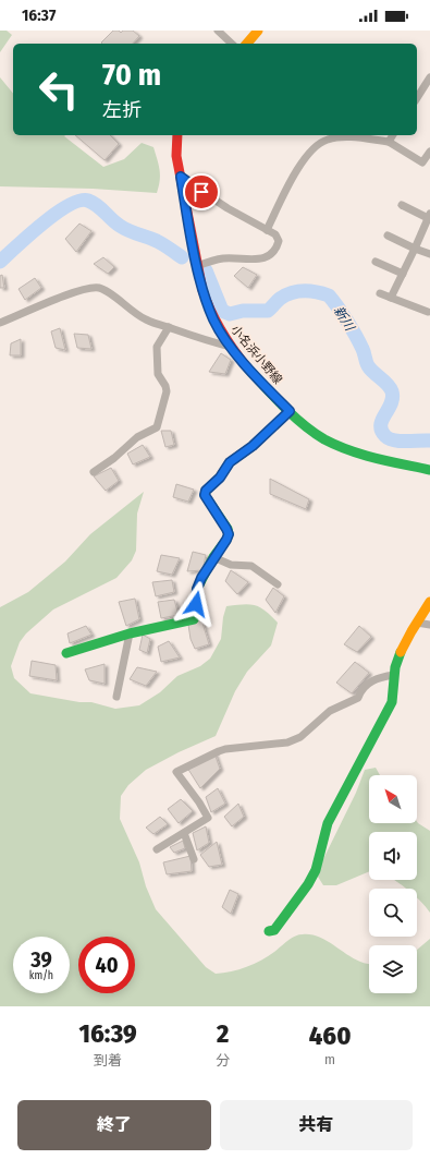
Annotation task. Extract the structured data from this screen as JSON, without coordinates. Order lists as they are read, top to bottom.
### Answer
{
  "streets": {
    "street": ["小名浜小野線"]
  },
  "water": ["新川"],
  "north": "top left",
  "page": {
    "status": "16:37",
    "turn": ["70 m", "左折"],
    "speed": "39 km/h",
    "limit": "40",
    "eta": [
      "16:39",
      "到着",
      "2",
      "分",
      "460",
      "m"
    ],
    "buttons": ["終了", "共有"]
  }
}
